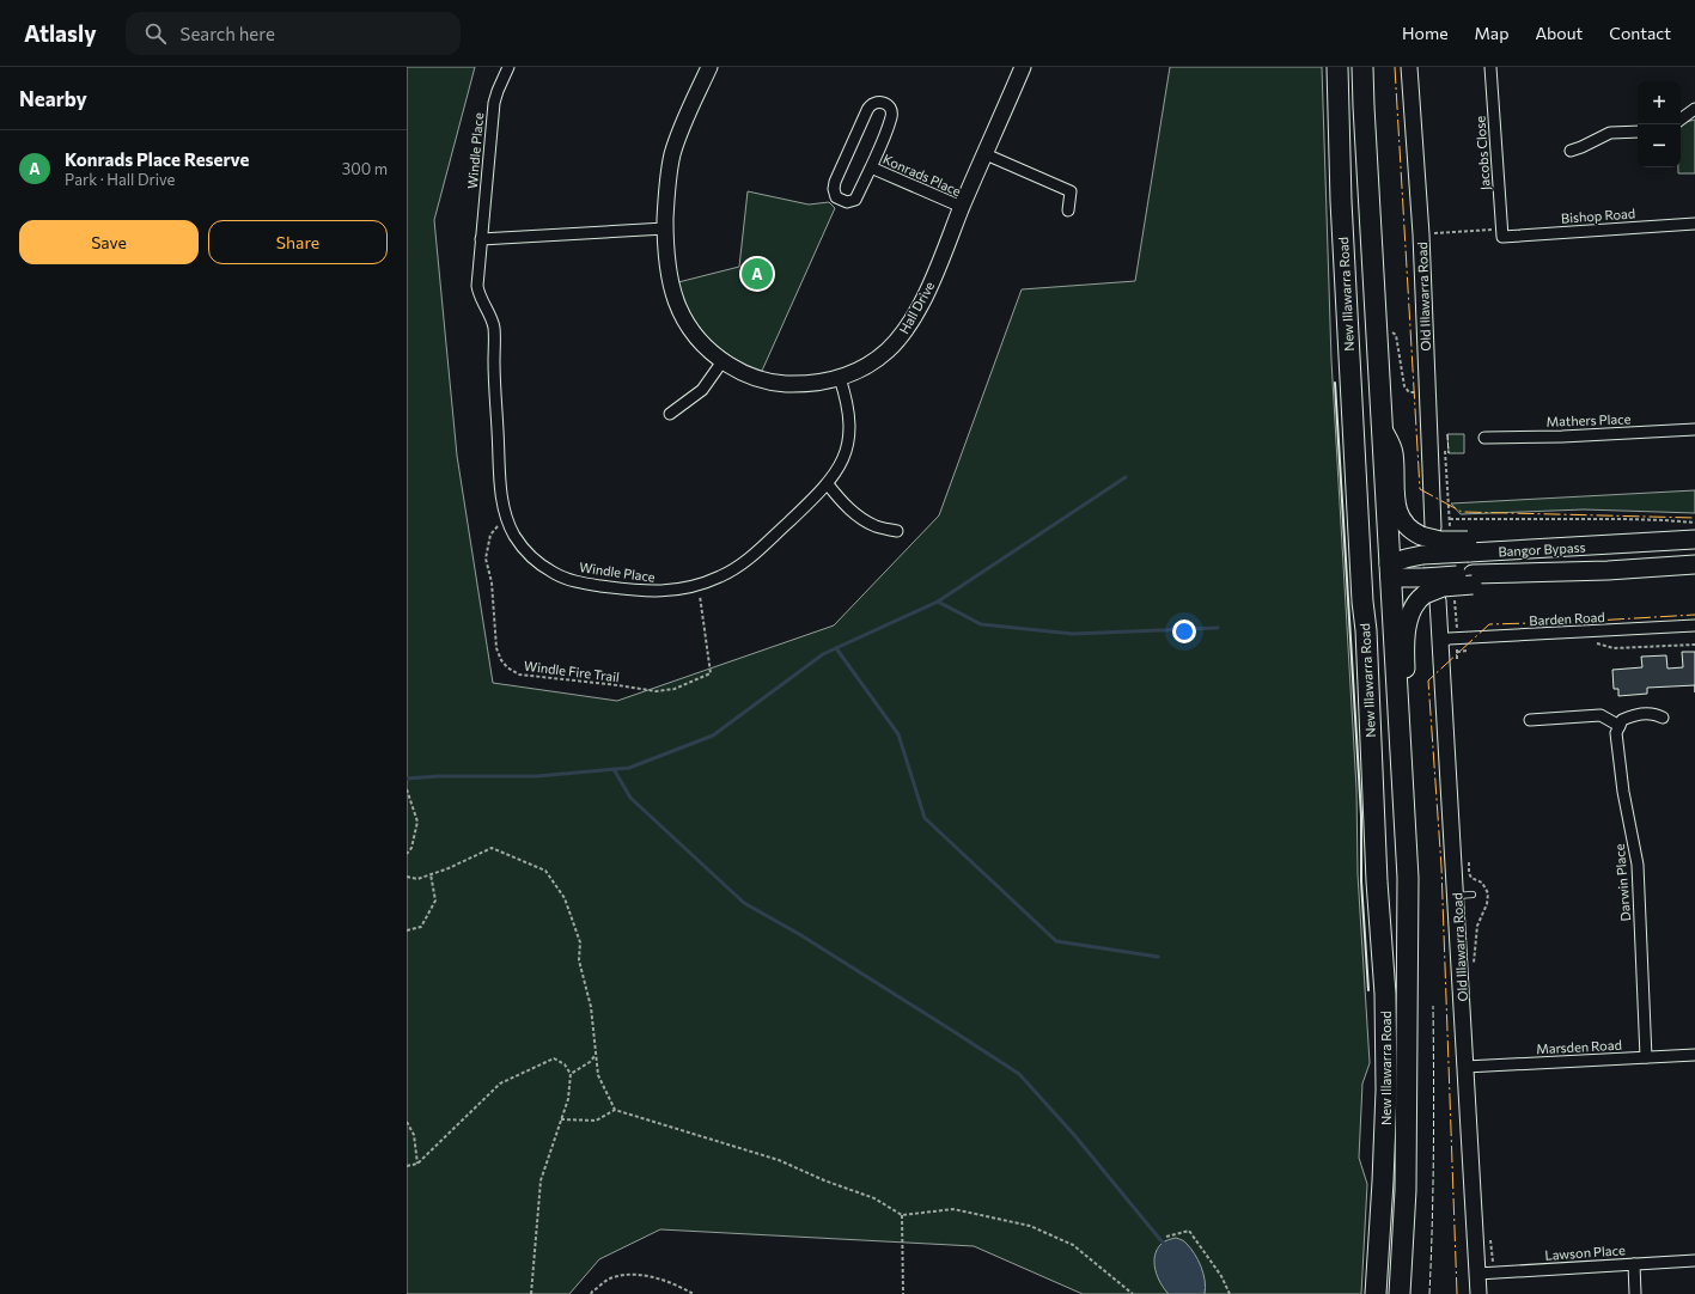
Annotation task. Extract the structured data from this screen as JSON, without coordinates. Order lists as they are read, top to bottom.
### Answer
{
  "streets": {
    "highway": ["New Illawarra Road"],
    "main road": ["Bangor Bypass"],
    "street": [
      "Windle Place",
      "Jacobs Close",
      "Konrads Place",
      "Bishop Road",
      "Old Illawarra Road",
      "Hall Drive",
      "Mathers Place",
      "Barden Road",
      "Darwin Place",
      "Marsden Road",
      "Lawson Place"
    ],
    "path": ["Windle Fire Trail"]
  },
  "crossings": [
    ["Windle Place", "Hall Drive"],
    ["Windle Place", "Windle Fire Trail"],
    ["Jacobs Close", "Bishop Road"],
    ["Konrads Place", "Hall Drive"],
    ["New Illawarra Road", "Bangor Bypass"],
    ["Old Illawarra Road", "Bangor Bypass"],
    ["Old Illawarra Road", "Barden Road"],
    ["Old Illawarra Road", "Marsden Road"],
    ["Old Illawarra Road", "Lawson Place"],
    ["Darwin Place", "Marsden Road"]
  ],
  "page": {
    "header": "Atlasly",
    "search": "Search here",
    "nav": [
      "Home",
      "Map",
      "About",
      "Contact"
    ],
    "heading": "Nearby",
    "map_buttons": ["+", "−"],
    "list": [
      {
        "mark": "A",
        "name": "Konrads Place Reserve",
        "note": "Park · Hall Drive",
        "value": "300 m"
      }
    ],
    "buttons": ["Save", "Share"],
    "pins": "A"
  }
}
